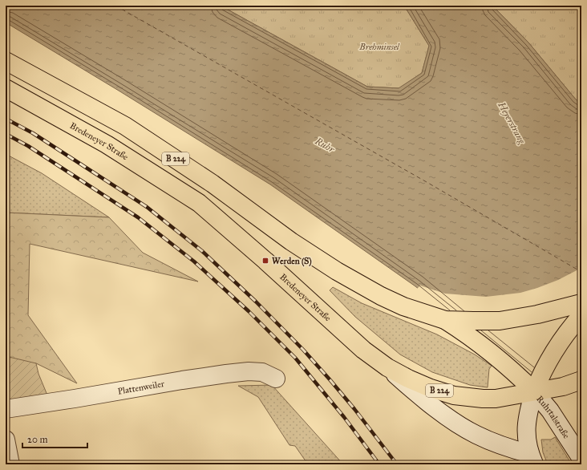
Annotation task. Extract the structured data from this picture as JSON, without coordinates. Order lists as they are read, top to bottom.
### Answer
{
  "streets": {
    "main road": [
      "Bredeneyer Straße",
      "B 224",
      "Plattenweiler",
      "Ruhrtalstraße"
    ]
  },
  "crossings": [
    ["Bredeneyer Straße", "Ruhrtalstraße"]
  ],
  "water": ["Heyerstrang", "Ruhr"],
  "parks": ["Brehminsel"],
  "places": {
    "transit": ["Werden (S)"]
  },
  "scale_bar": "20 m"
}
